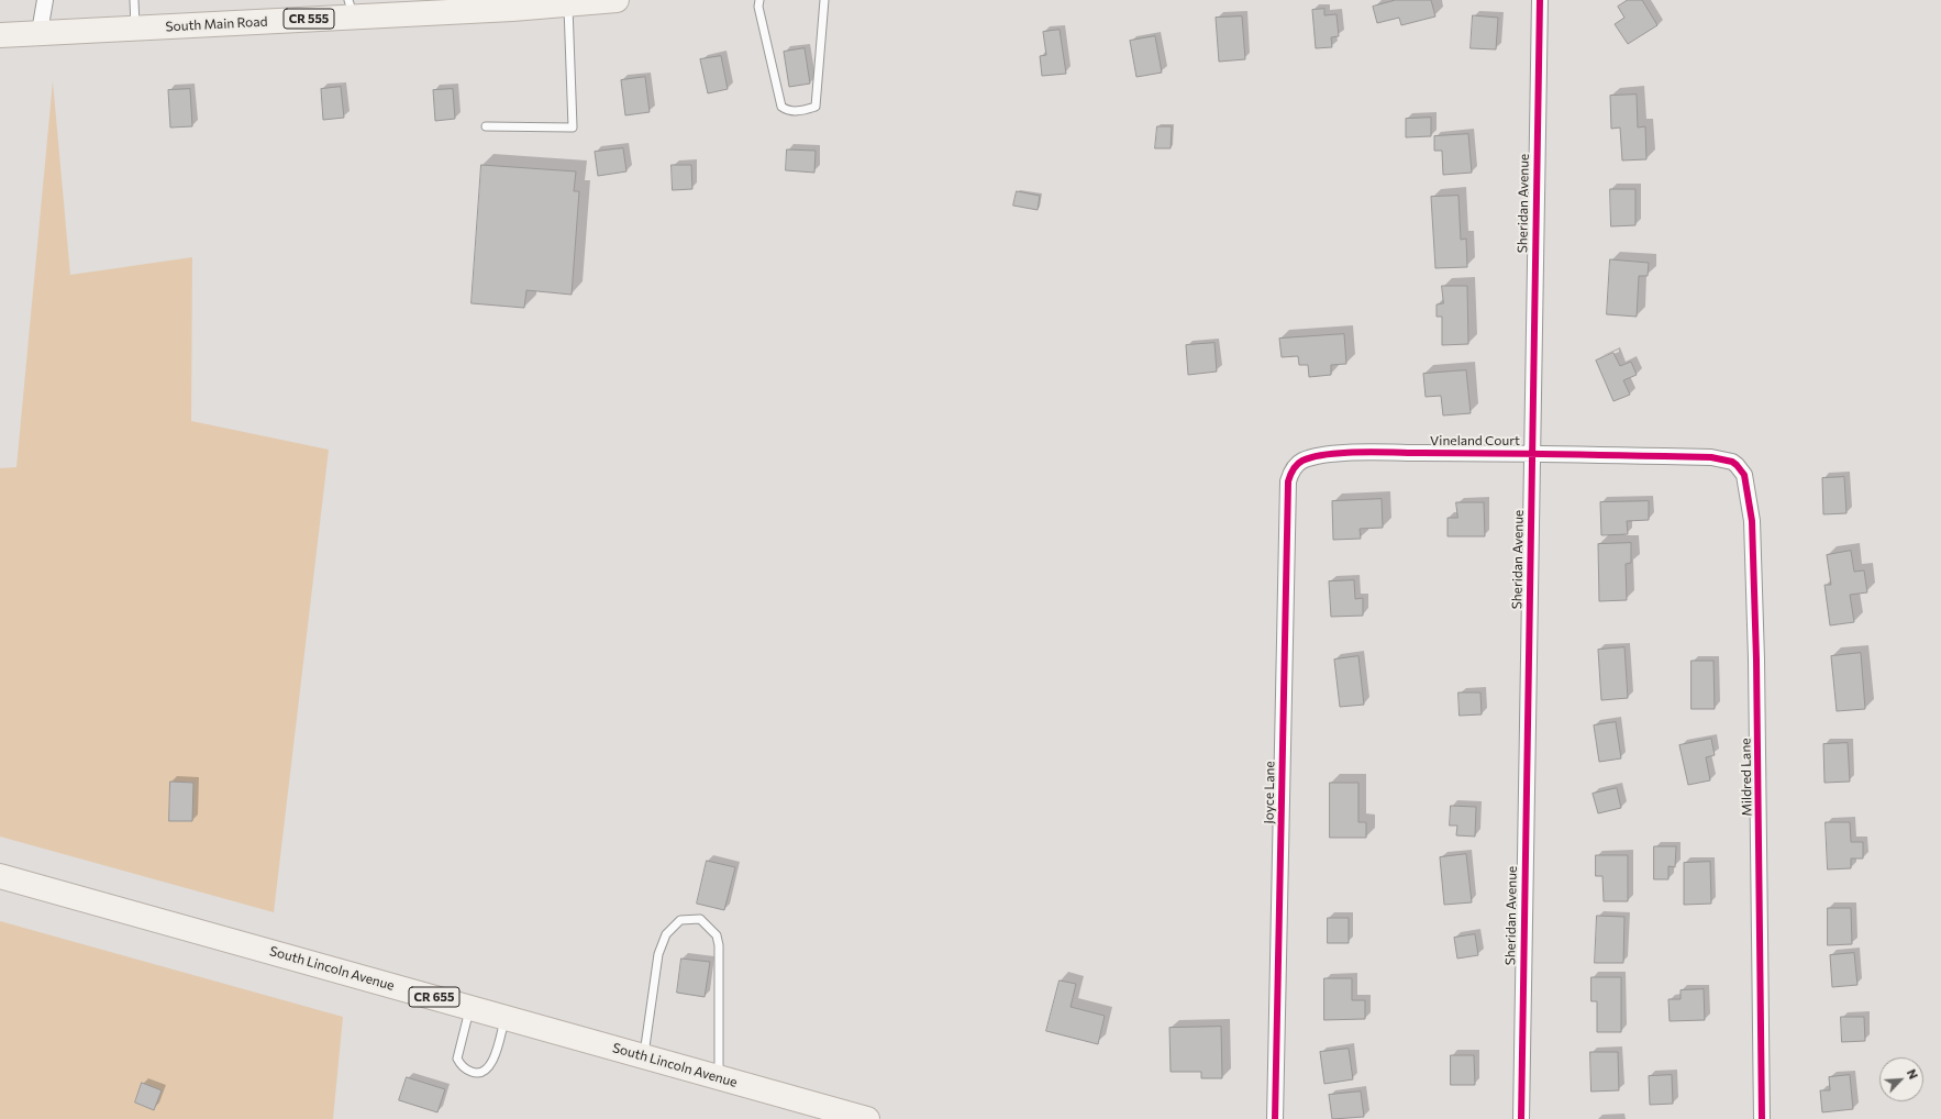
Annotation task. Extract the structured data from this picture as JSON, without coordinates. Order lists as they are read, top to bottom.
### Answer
{
  "streets": {
    "main road": [
      "CR 555",
      "South Main Road",
      "South Lincoln Avenue",
      "CR 655"
    ],
    "street": [
      "Sheridan Avenue",
      "Vineland Court",
      "Mildred Lane",
      "Joyce Lane"
    ]
  },
  "crossings": [
    ["Sheridan Avenue", "Vineland Court"],
    ["Vineland Court", "Mildred Lane"],
    ["Vineland Court", "Joyce Lane"]
  ],
  "north": "top right"
}
